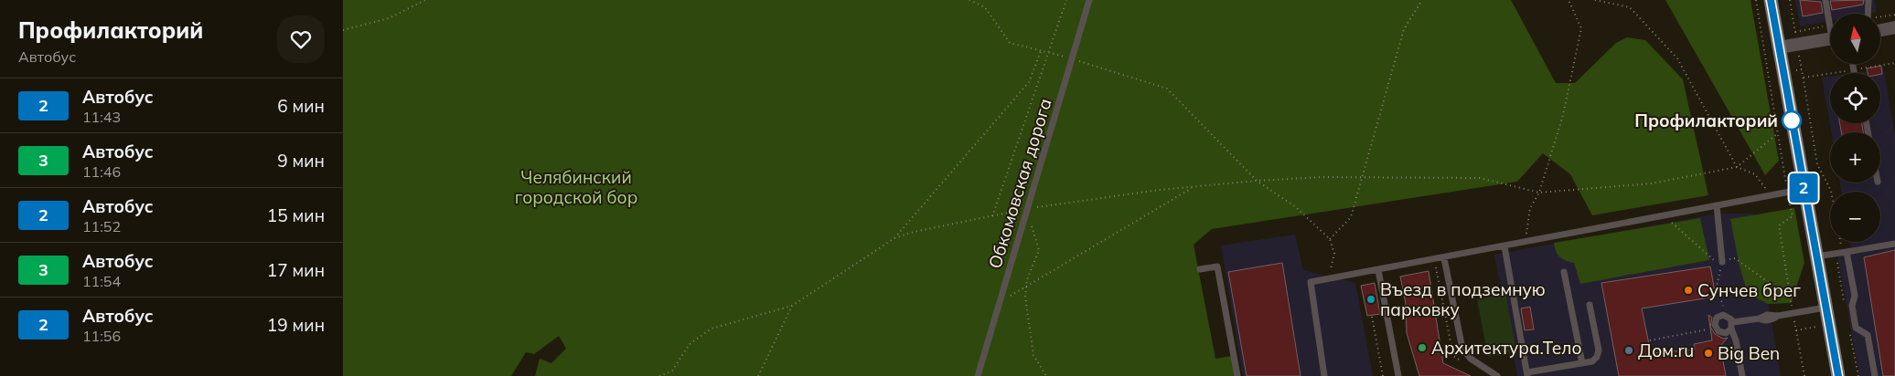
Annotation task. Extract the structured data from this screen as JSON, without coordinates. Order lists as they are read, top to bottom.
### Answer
{
  "streets": {
    "lane": ["Обкомовская дорога"]
  },
  "parks": ["Челябинский городской бор"],
  "places": [
    "Профилакторий",
    "Сунчев брег",
    "Въезд в подземную парковку",
    "Архитектура.Тело",
    "Дом.ru",
    "Big Ben"
  ],
  "lines": ["bus line 2"],
  "north": "top",
  "page": {
    "heading": ["Профилакторий", "Автобус"],
    "on_map": "2",
    "map_buttons": ["+", "−"],
    "list": [
      {
        "mark": "2",
        "name": "Автобус",
        "note": "11:43",
        "value": "6 мин"
      },
      {
        "mark": "3",
        "name": "Автобус",
        "note": "11:46",
        "value": "9 мин"
      },
      {
        "mark": "2",
        "name": "Автобус",
        "note": "11:52",
        "value": "15 мин"
      },
      {
        "mark": "3",
        "name": "Автобус",
        "note": "11:54",
        "value": "17 мин"
      },
      {
        "mark": "2",
        "name": "Автобус",
        "note": "11:56",
        "value": "19 мин"
      }
    ]
  }
}
